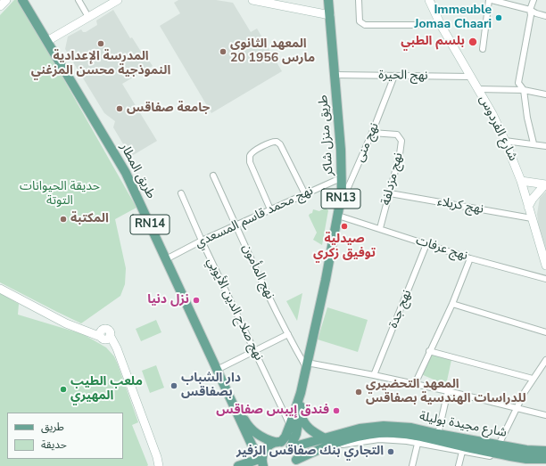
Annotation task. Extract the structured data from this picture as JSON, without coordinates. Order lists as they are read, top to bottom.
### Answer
{
  "streets": {
    "main road": [
      "طريق منزل شاكر",
      "طريق المطار",
      "RN13",
      "RN14",
      "شارع مجيدة بوليلة"
    ],
    "street": [
      "نهج الحيرة",
      "شارع الفردوس",
      "نهج منى",
      "نهج مزدلفة",
      "نهج كربلاء",
      "نهج محمد قاسم المسعدي",
      "نهج عرفات",
      "نهج المأمون",
      "نهج صلاح الدين الأيوبي",
      "نهج جدة"
    ]
  },
  "crossings": [
    ["نهج الحيرة", "شارع الفردوس"],
    ["نهج الحيرة", "طريق منزل شاكر"],
    ["نهج الحيرة", "نهج منى"],
    ["شارع الفردوس", "نهج كربلاء"],
    ["طريق منزل شاكر", "نهج منى"],
    ["طريق منزل شاكر", "طريق المطار"],
    ["طريق منزل شاكر", "نهج محمد قاسم المسعدي"],
    ["طريق منزل شاكر", "نهج عرفات"],
    ["طريق منزل شاكر", "نهج المأمون"],
    ["طريق منزل شاكر", "نهج صلاح الدين الأيوبي"],
    ["طريق منزل شاكر", "شارع مجيدة بوليلة"],
    ["نهج منى", "نهج مزدلفة"],
    ["نهج منى", "نهج عرفات"],
    ["طريق المطار", "نهج محمد قاسم المسعدي"],
    ["طريق المطار", "شارع مجيدة بوليلة"],
    ["نهج مزدلفة", "نهج كربلاء"],
    ["نهج مزدلفة", "نهج عرفات"],
    ["نهج محمد قاسم المسعدي", "نهج المأمون"],
    ["نهج محمد قاسم المسعدي", "نهج صلاح الدين الأيوبي"],
    ["نهج عرفات", "نهج جدة"]
  ],
  "parks": ["حديقة الحيوانات التوتة"],
  "places": [
    "Immeuble Jomaa Chaari",
    "بلسم الطبي",
    "المدرسة الإعدادية النموذجية محسن المزغني",
    "المعهد الثانوي 20 مارس 1956",
    "جامعة صفاقس",
    "المكتبة",
    "صيدلية توفيق زكري",
    "نزل دنيا",
    "دار الشباب بصفاقس",
    "ملعب الطيب المهيري",
    "المعهد التحضيري للدراسات الهندسية بصفاقس",
    "فندق إيبس صفاقس",
    "التجاري بنك صفاقس الزفير"
  ],
  "legend": ["طريق", "حديقة"]
}
